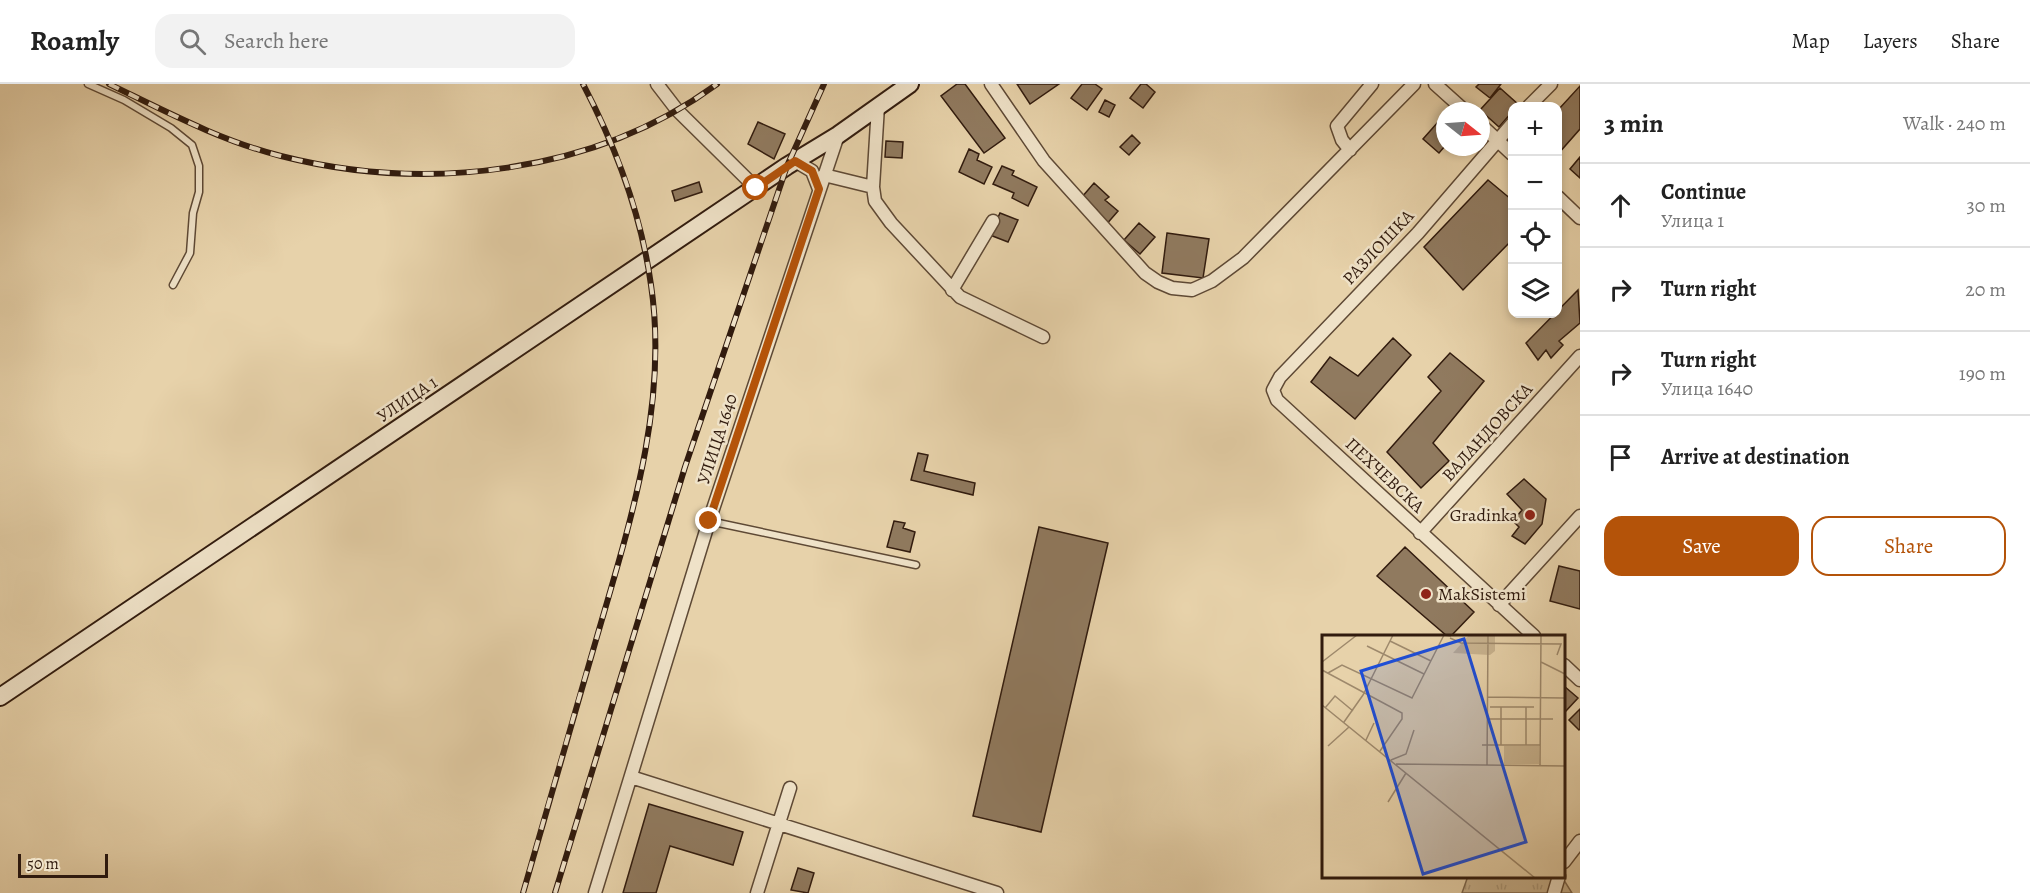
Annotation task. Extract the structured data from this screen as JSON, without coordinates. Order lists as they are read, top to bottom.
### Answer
{
  "streets": {
    "main road": ["УЛИЦА 1"],
    "street": [
      "РАЗЛОШКА",
      "ВАЛАНДОВСКА",
      "УЛИЦА 1640",
      "ПЕХЧЕВСКА"
    ]
  },
  "crossings": [
    ["РАЗЛОШКА", "ПЕХЧЕВСКА"],
    ["УЛИЦА 1", "УЛИЦА 1640"],
    ["ВАЛАНДОВСКА", "ПЕХЧЕВСКА"]
  ],
  "places": ["Gradinka", "MakSistemi"],
  "scale_bar": "50 m",
  "north": "right",
  "page": {
    "header": "Roamly",
    "search": "Search here",
    "nav": ["Map", "Layers", "Share"],
    "heading": ["3 min", "Walk · 240 m"],
    "map_buttons": ["+", "−"],
    "list": [
      ["Continue", "Улица 1", "30 m"],
      ["Turn right", "20 m"],
      ["Turn right", "Улица 1640", "190 m"],
      "Arrive at destination"
    ],
    "buttons": ["Save", "Share"],
    "scale": "50 m"
  }
}
